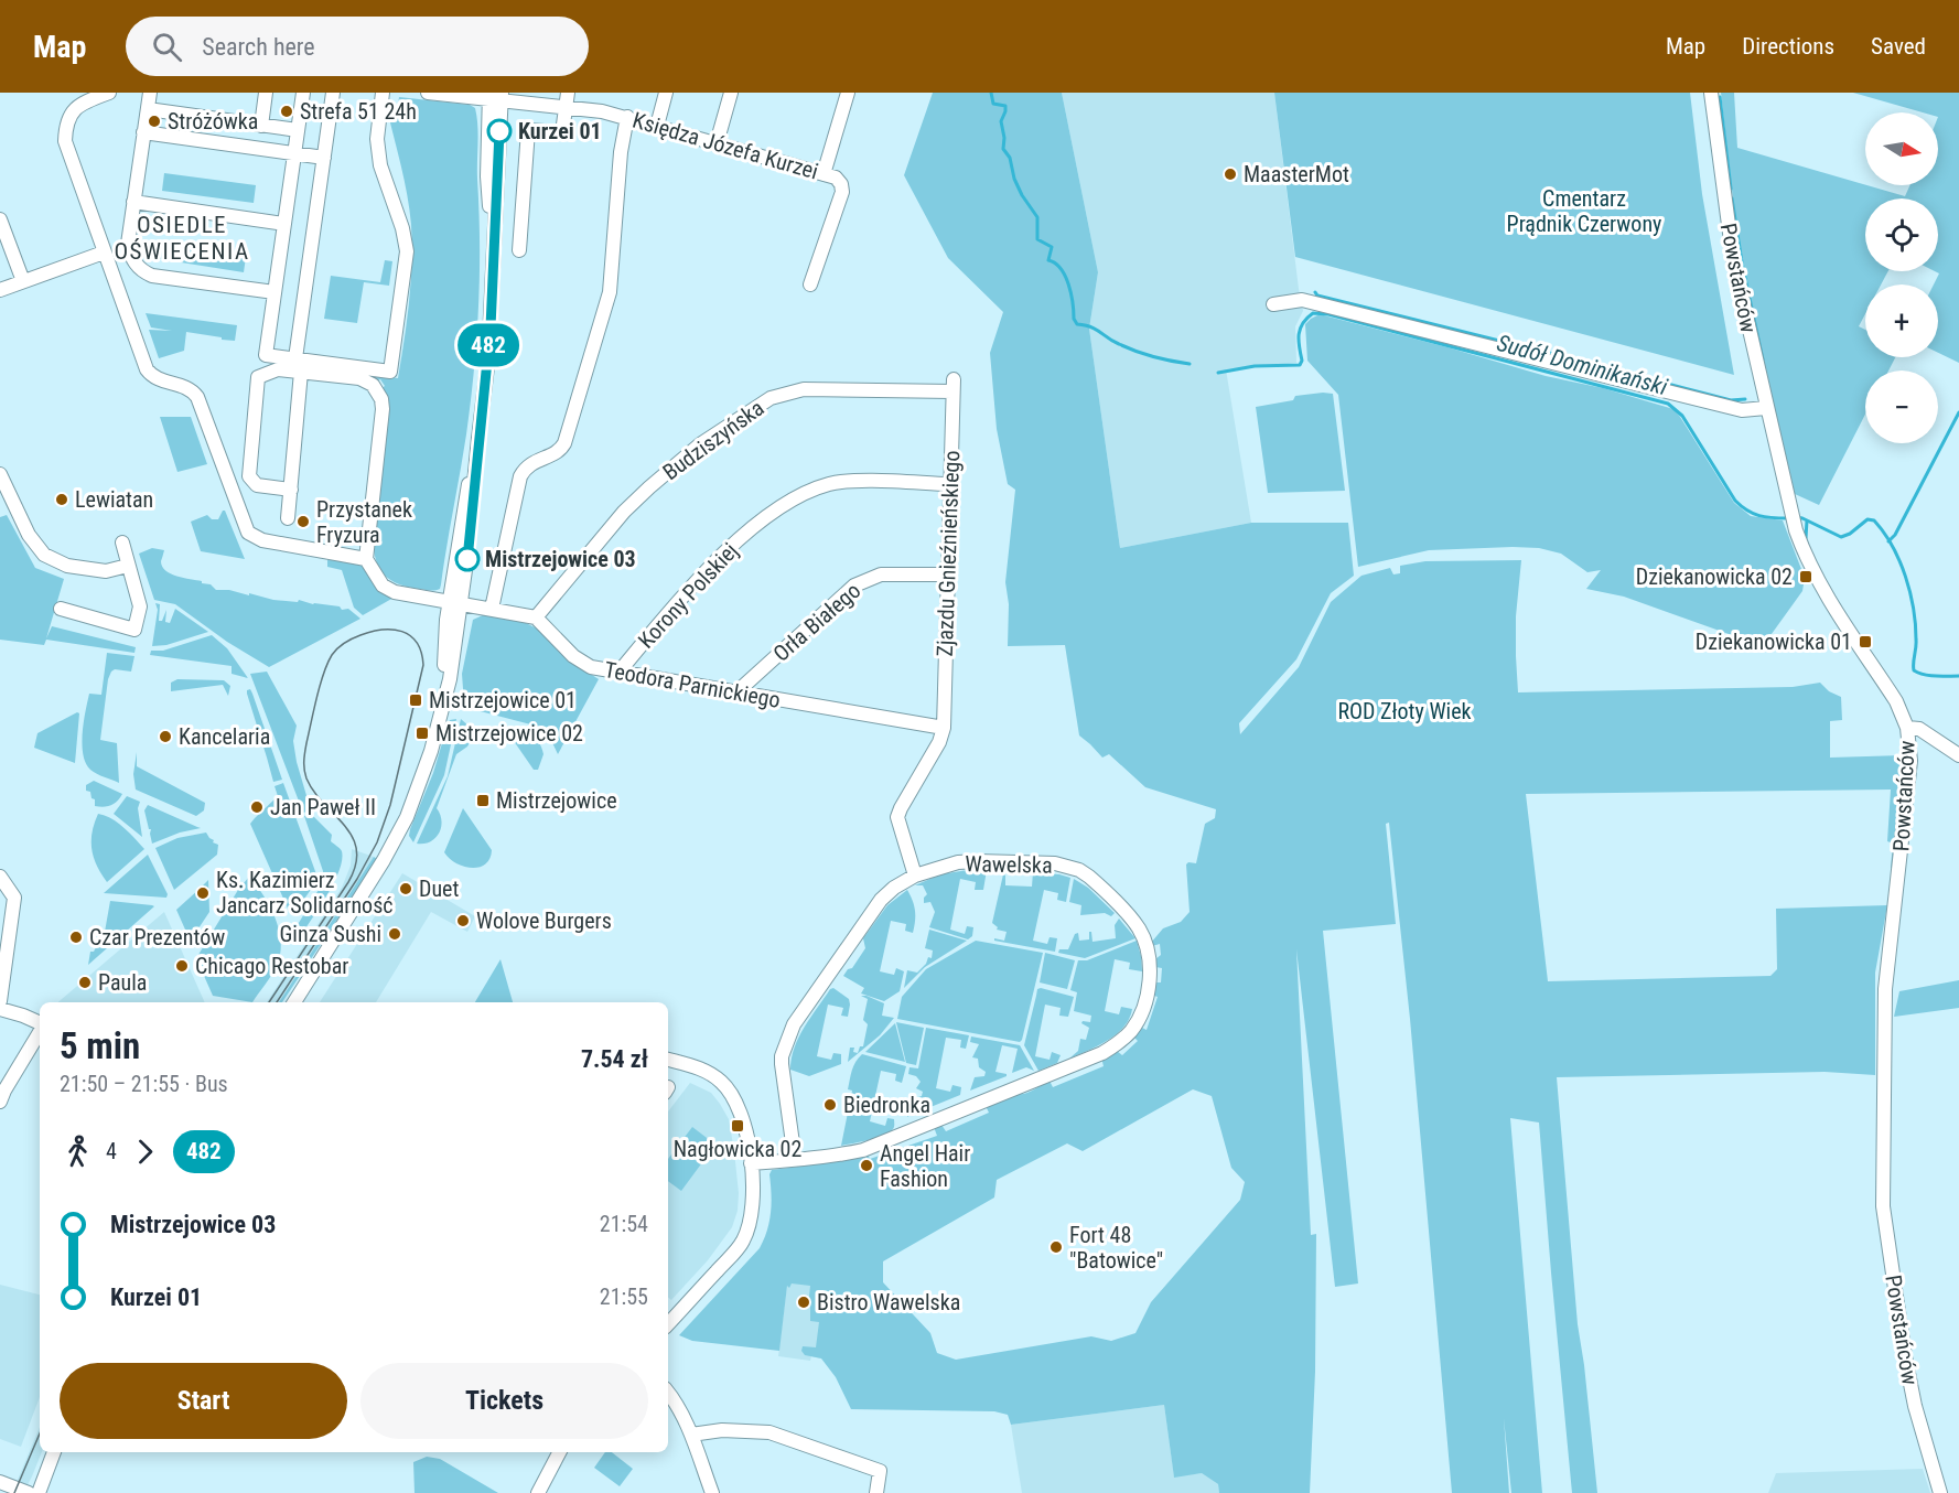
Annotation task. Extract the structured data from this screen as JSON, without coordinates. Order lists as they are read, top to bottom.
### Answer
{
  "streets": {
    "street": [
      "Księdza Józefa Kurzei",
      "Powstańców",
      "Budziszyńska",
      "Zjazdu Gnieźnieńskiego",
      "Korony Polskiej",
      "Orła Białego",
      "Teodora Parnickiego",
      "Wawelska"
    ]
  },
  "crossings": [
    ["Budziszyńska", "Zjazdu Gnieźnieńskiego"],
    ["Budziszyńska", "Teodora Parnickiego"],
    ["Zjazdu Gnieźnieńskiego", "Korony Polskiej"],
    ["Zjazdu Gnieźnieńskiego", "Orła Białego"],
    ["Zjazdu Gnieźnieńskiego", "Teodora Parnickiego"],
    ["Korony Polskiej", "Teodora Parnickiego"],
    ["Orła Białego", "Teodora Parnickiego"]
  ],
  "districts": ["OSIEDLE OŚWIECENIA"],
  "water": ["Sudół Dominikański"],
  "parks": ["Cmentarz Prądnik Czerwony", "ROD Złoty Wiek"],
  "places": {
    "other": [
      "Strefa 51 24h",
      "Stróżówka",
      "Kurzei 01",
      "MaasterMot",
      "Lewiatan",
      "Przystanek Fryzura",
      "Mistrzejowice 03",
      "Kancelaria",
      "Jan Paweł II",
      "Duet",
      "Ks. Kazimierz Jancarz Solidarność",
      "Wolove Burgers",
      "Ginza Sushi",
      "Czar Prezentów",
      "Chicago Restobar",
      "Paula",
      "Biedronka",
      "Angel Hair Fashion",
      "Fort 48 \"Batowice\"",
      "Bistro Wawelska"
    ],
    "transit": [
      "Dziekanowicka 02",
      "Dziekanowicka 01",
      "Mistrzejowice 01",
      "Mistrzejowice 02",
      "Mistrzejowice",
      "Nagłowicka 02"
    ]
  },
  "lines": ["bus line 482"],
  "north": "right",
  "page": {
    "header": "Map",
    "search": "Search here",
    "nav": ["Map", "Directions", "Saved"],
    "on_map": "482",
    "map_buttons": ["+", "−"],
    "heading": ["5 min", "21:50 – 21:55 · Bus", "7.54 zł"],
    "legs": ["4", "482"],
    "list": [
      {
        "name": "Mistrzejowice 03",
        "value": "21:54"
      },
      {
        "name": "Kurzei 01",
        "value": "21:55"
      }
    ],
    "buttons": ["Start", "Tickets"]
  }
}
